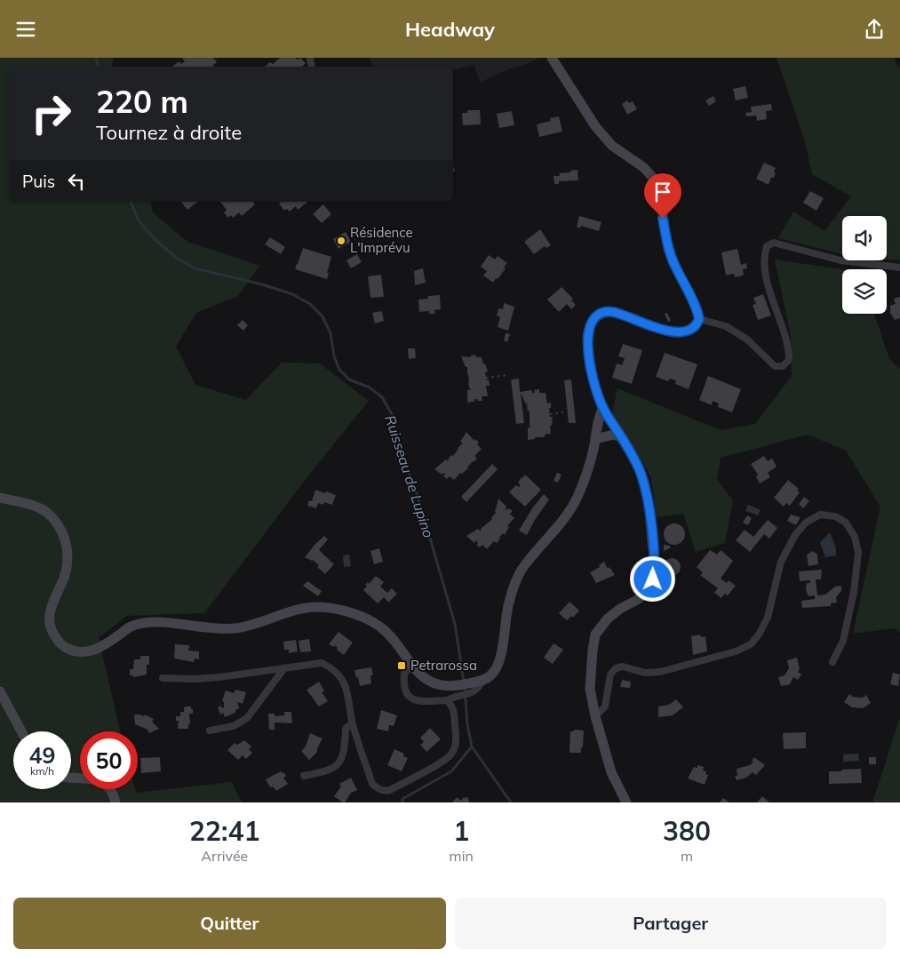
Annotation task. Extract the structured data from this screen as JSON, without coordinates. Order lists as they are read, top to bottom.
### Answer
{
  "water": ["Ruisseau de Lupino"],
  "places": {
    "other": ["Résidence L'Imprévu"],
    "transit": ["Petrarossa"]
  },
  "page": {
    "header": "Headway",
    "turn": ["220 m", "Tournez à droite"],
    "then": "Puis",
    "speed": "49 km/h",
    "limit": "50",
    "eta": [
      "22:41",
      "Arrivée",
      "1",
      "min",
      "380",
      "m"
    ],
    "buttons": ["Quitter", "Partager"]
  }
}
